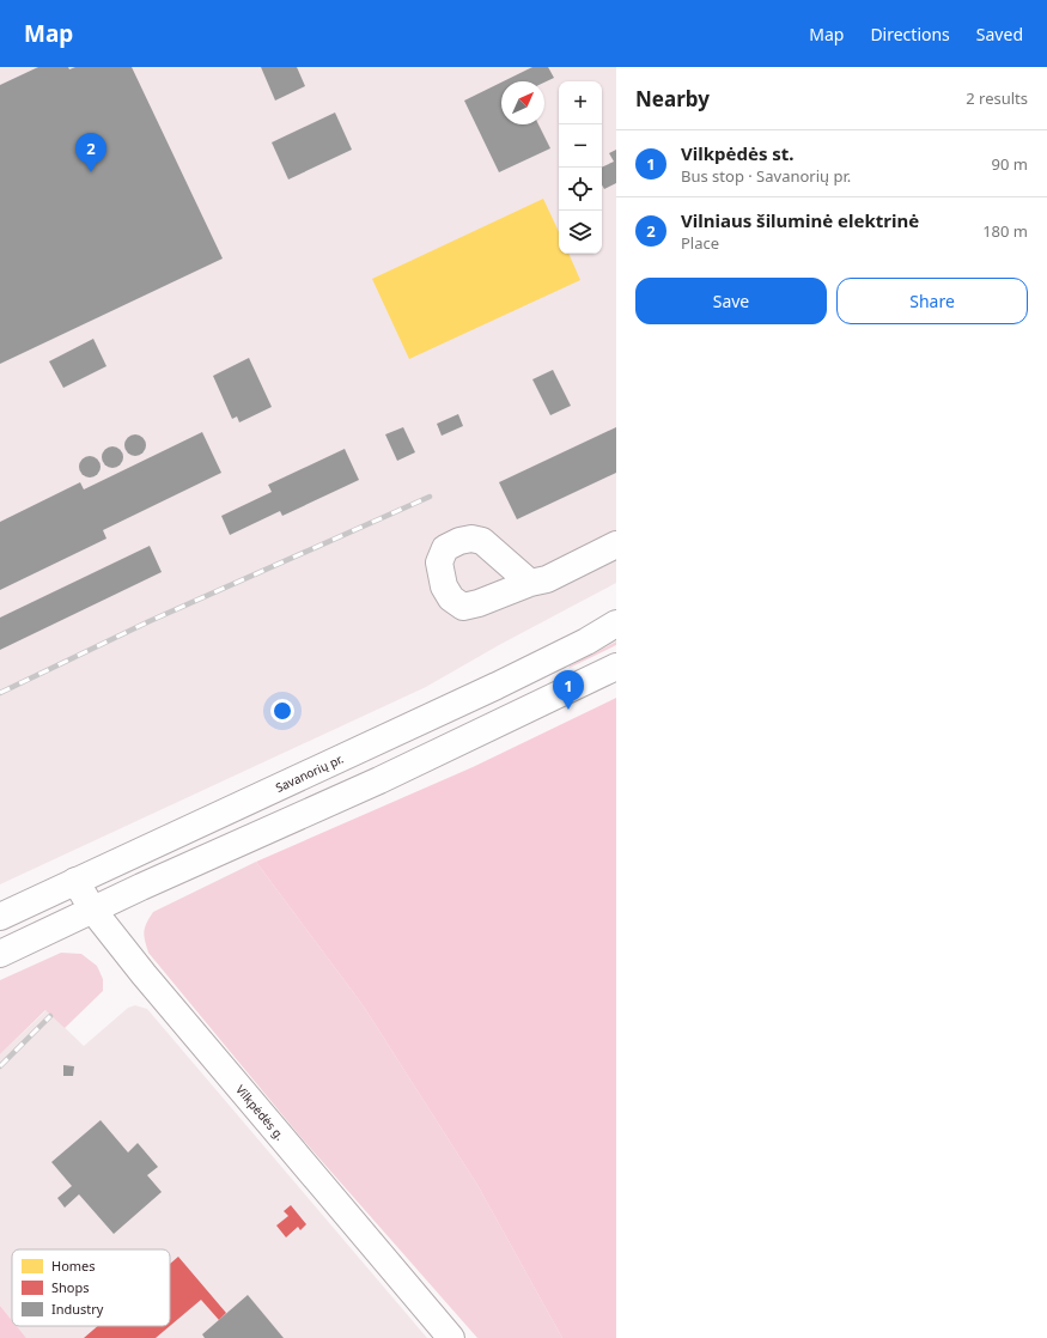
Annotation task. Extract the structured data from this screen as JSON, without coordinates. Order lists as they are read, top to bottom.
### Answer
{
  "streets": {
    "main road": ["Savanorių pr.", "Vilkpėdės g."]
  },
  "crossings": [
    ["Savanorių pr.", "Vilkpėdės g."]
  ],
  "legend": ["Homes", "Shops", "Industry"],
  "north": "top right",
  "page": {
    "header": "Map",
    "nav": ["Map", "Directions", "Saved"],
    "heading": ["Nearby", "2 results"],
    "map_buttons": ["+", "−"],
    "list": [
      {
        "mark": "1",
        "name": "Vilkpėdės st.",
        "note": "Bus stop · Savanorių pr.",
        "value": "90 m"
      },
      {
        "mark": "2",
        "name": "Vilniaus šiluminė elektrinė",
        "note": "Place",
        "value": "180 m"
      }
    ],
    "pins": ["2", "1"],
    "buttons": ["Save", "Share"]
  }
}
